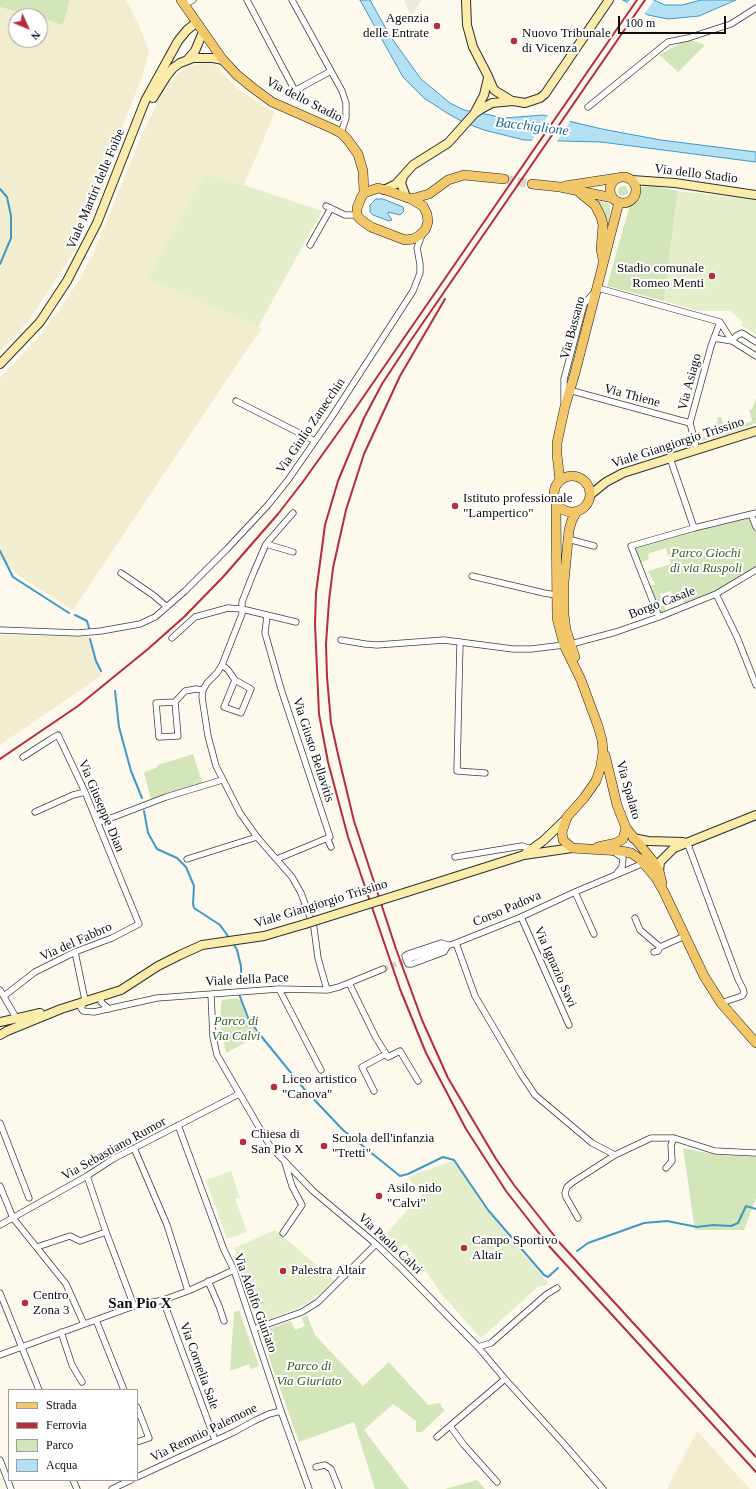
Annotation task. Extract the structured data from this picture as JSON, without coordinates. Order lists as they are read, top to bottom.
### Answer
{
  "streets": {
    "main road": [
      "Via dello Stadio",
      "Viale Martiri delle Foibe",
      "Via Bassano",
      "Viale Giangiorgio Trissino",
      "Via Spalato"
    ],
    "street": [
      "Via Asiago",
      "Via Thiene",
      "Via Giulio Zanecchin",
      "Borgo Casale",
      "Via Giusto Bellavitis",
      "Via Giuseppe Dian",
      "Corso Padova",
      "Via del Fabbro",
      "Via Ignazio Savi",
      "Viale della Pace",
      "Via Sebastiano Rumor",
      "Via Paolo Calvi",
      "Via Adolfo Giuriato",
      "Via Cornelia Sale",
      "Via Remnio Palemone"
    ]
  },
  "crossings": [
    ["Via dello Stadio", "Viale Martiri delle Foibe"],
    ["Via dello Stadio", "Via Bassano"],
    ["Via Bassano", "Via Thiene"],
    ["Via Bassano", "Viale Giangiorgio Trissino"],
    ["Via Asiago", "Via Thiene"],
    ["Via Asiago", "Viale Giangiorgio Trissino"],
    ["Viale Giangiorgio Trissino", "Borgo Casale"],
    ["Viale Giangiorgio Trissino", "Via Spalato"],
    ["Viale Giangiorgio Trissino", "Corso Padova"],
    ["Viale Giangiorgio Trissino", "Viale della Pace"],
    ["Via Giuseppe Dian", "Via del Fabbro"],
    ["Corso Padova", "Via Ignazio Savi"],
    ["Viale della Pace", "Via Paolo Calvi"],
    ["Via Sebastiano Rumor", "Via Paolo Calvi"],
    ["Via Sebastiano Rumor", "Via Adolfo Giuriato"],
    ["Via Adolfo Giuriato", "Via Remnio Palemone"],
    ["Via Cornelia Sale", "Via Remnio Palemone"]
  ],
  "districts": ["San Pio X"],
  "water": ["Bacchiglione"],
  "parks": ["Parco Giochi di via Ruspoli", "Parco di Via Calvi", "Parco di Via Giuriato"],
  "places": [
    "Agenzia delle Entrate",
    "Nuovo Tribunale di Vicenza",
    "Stadio comunale Romeo Menti",
    "Istituto professionale \"Lampertico\"",
    "Liceo artistico \"Canova\"",
    "Chiesa di San Pio X",
    "Scuola dell'infanzia \"Tretti\"",
    "Asilo nido \"Calvi\"",
    "Campo Sportivo Altair",
    "Palestra Altair",
    "Centro Zona 3"
  ],
  "legend": [
    "Strada",
    "Ferrovia",
    "Parco",
    "Acqua"
  ],
  "scale_bar": "100 m",
  "north": "bottom right"
}
